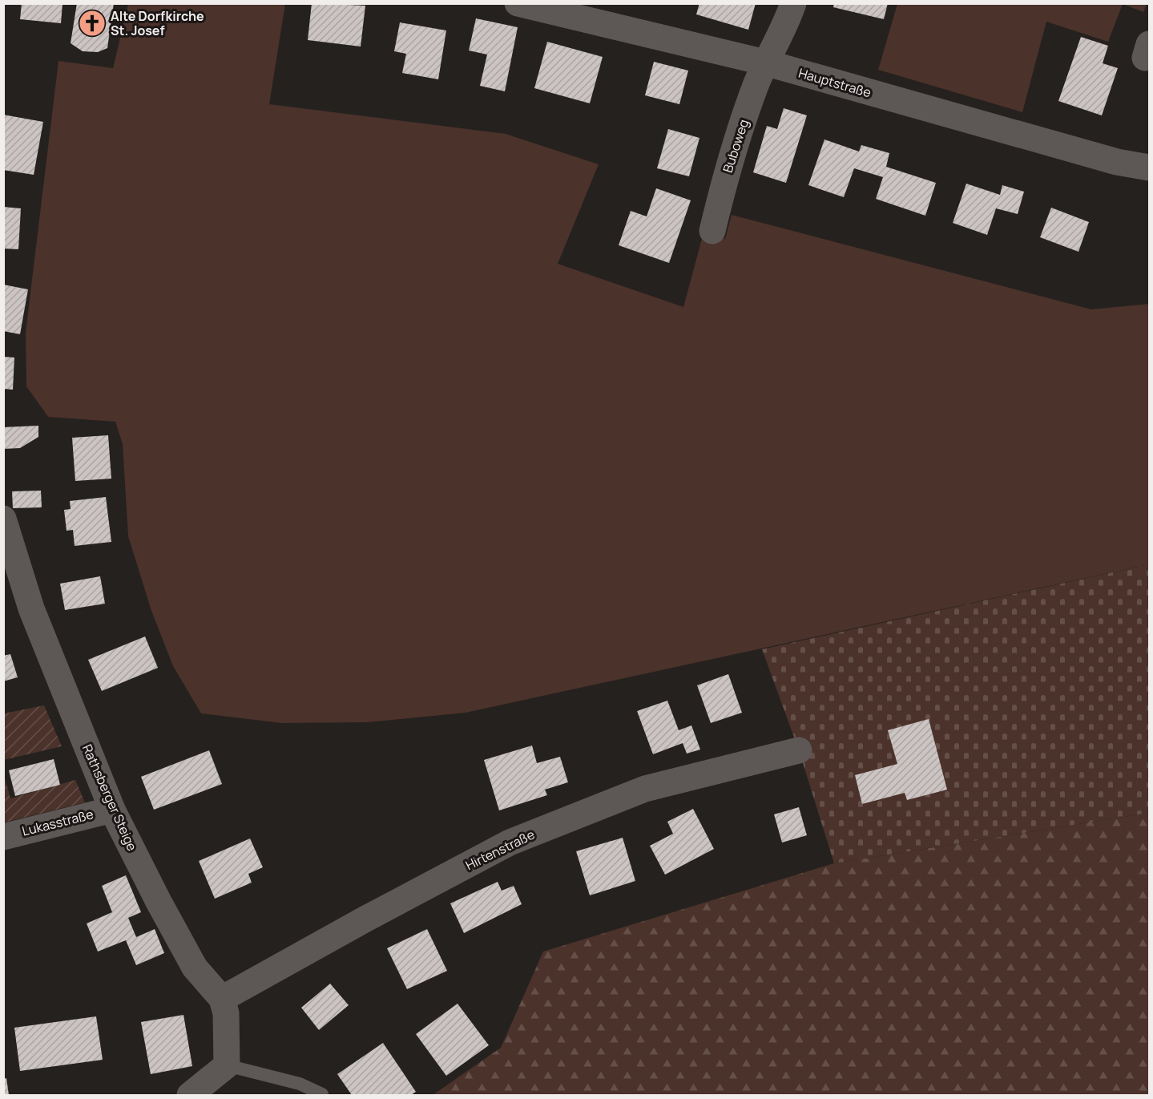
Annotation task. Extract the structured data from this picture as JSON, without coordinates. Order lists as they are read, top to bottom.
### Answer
{
  "streets": {
    "street": [
      "Hauptstraße",
      "Buboweg",
      "Rathsberger Steige",
      "Lukasstraße",
      "Hirtenstraße"
    ]
  },
  "crossings": [
    ["Hauptstraße", "Buboweg"],
    ["Rathsberger Steige", "Lukasstraße"],
    ["Rathsberger Steige", "Hirtenstraße"]
  ],
  "places": {
    "church": ["Alte Dorfkirche St. Josef"]
  }
}
